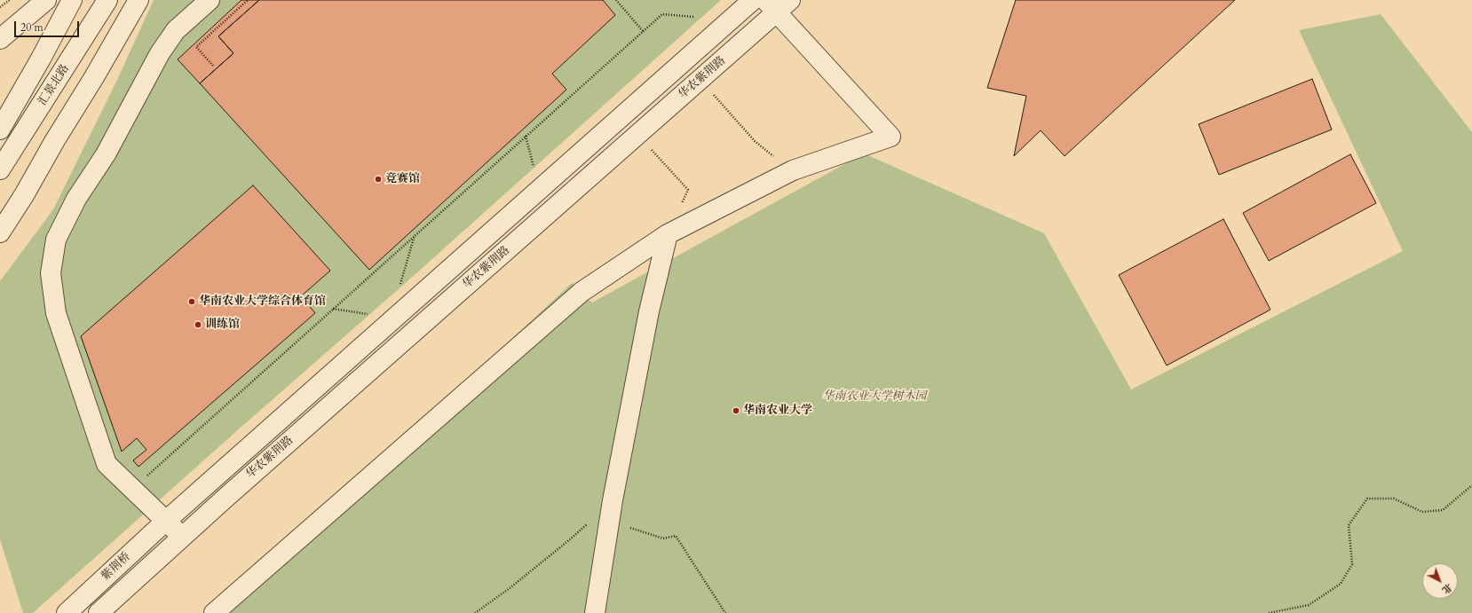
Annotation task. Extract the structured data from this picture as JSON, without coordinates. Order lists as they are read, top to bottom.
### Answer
{
  "streets": {
    "street": ["华农紫荆路", "汇景北路", "紫荆桥"]
  },
  "crossings": [
    ["华农紫荆路", "紫荆桥"]
  ],
  "parks": ["华南农业大学树木园"],
  "places": [
    "竞赛馆",
    "华南农业大学综合体育馆",
    "训练馆",
    "华南农业大学"
  ],
  "scale_bar": "20 m",
  "north": "bottom right"
}
